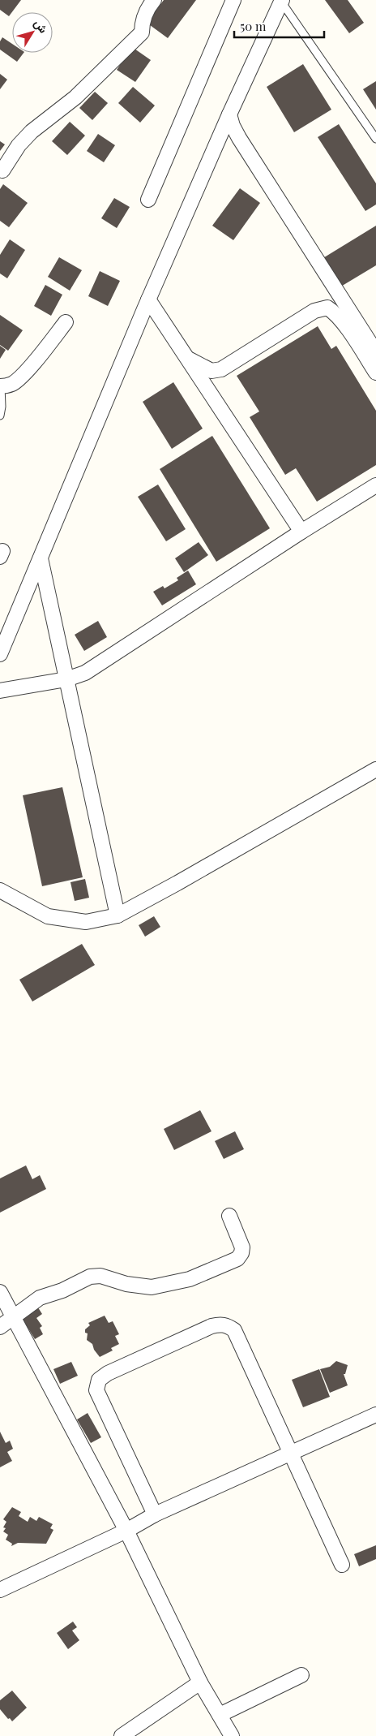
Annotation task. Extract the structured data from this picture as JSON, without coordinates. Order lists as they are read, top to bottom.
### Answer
{
  "scale_bar": "50 m",
  "north": "top right"
}
